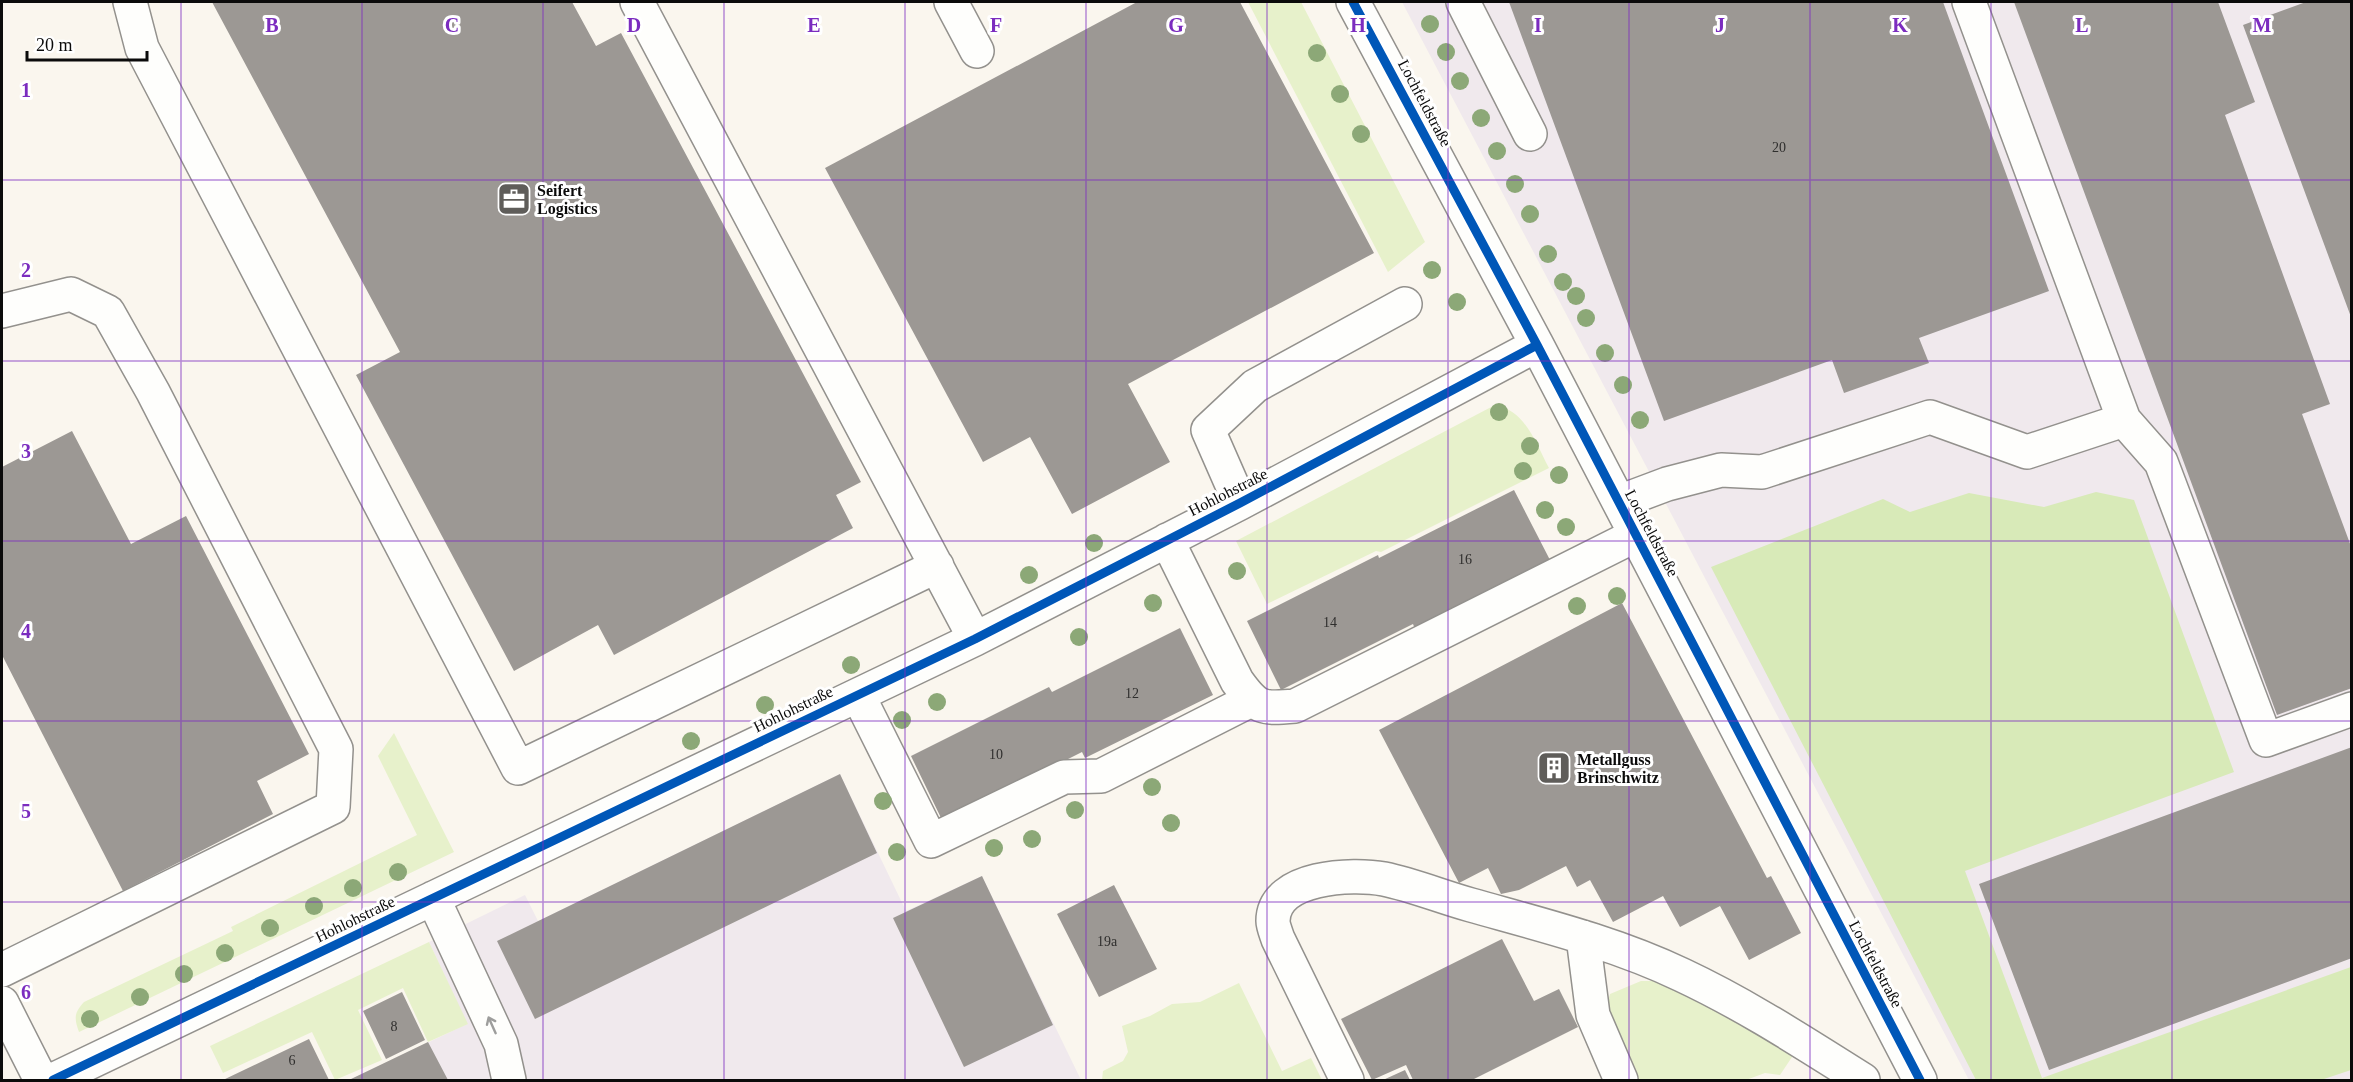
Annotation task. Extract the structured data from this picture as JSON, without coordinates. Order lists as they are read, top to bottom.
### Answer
{
  "streets": {
    "street": ["Lochfeldstraße", "Hohlohstraße"]
  },
  "crossings": [
    ["Lochfeldstraße", "Hohlohstraße"]
  ],
  "places": {
    "office": ["Seifert Logistics"],
    "building": ["Metallguss Brinschwitz"]
  },
  "house_numbers": [
    "20",
    "16",
    "14",
    "12",
    "10",
    "19a",
    "8",
    "6"
  ],
  "scale_bar": "20 m",
  "grid": {
    "columns": [
      "B",
      "C",
      "D",
      "E",
      "F",
      "G",
      "H",
      "I",
      "J",
      "K",
      "L",
      "M"
    ],
    "rows": [
      "1",
      "2",
      "3",
      "4",
      "5",
      "6"
    ]
  }
}
